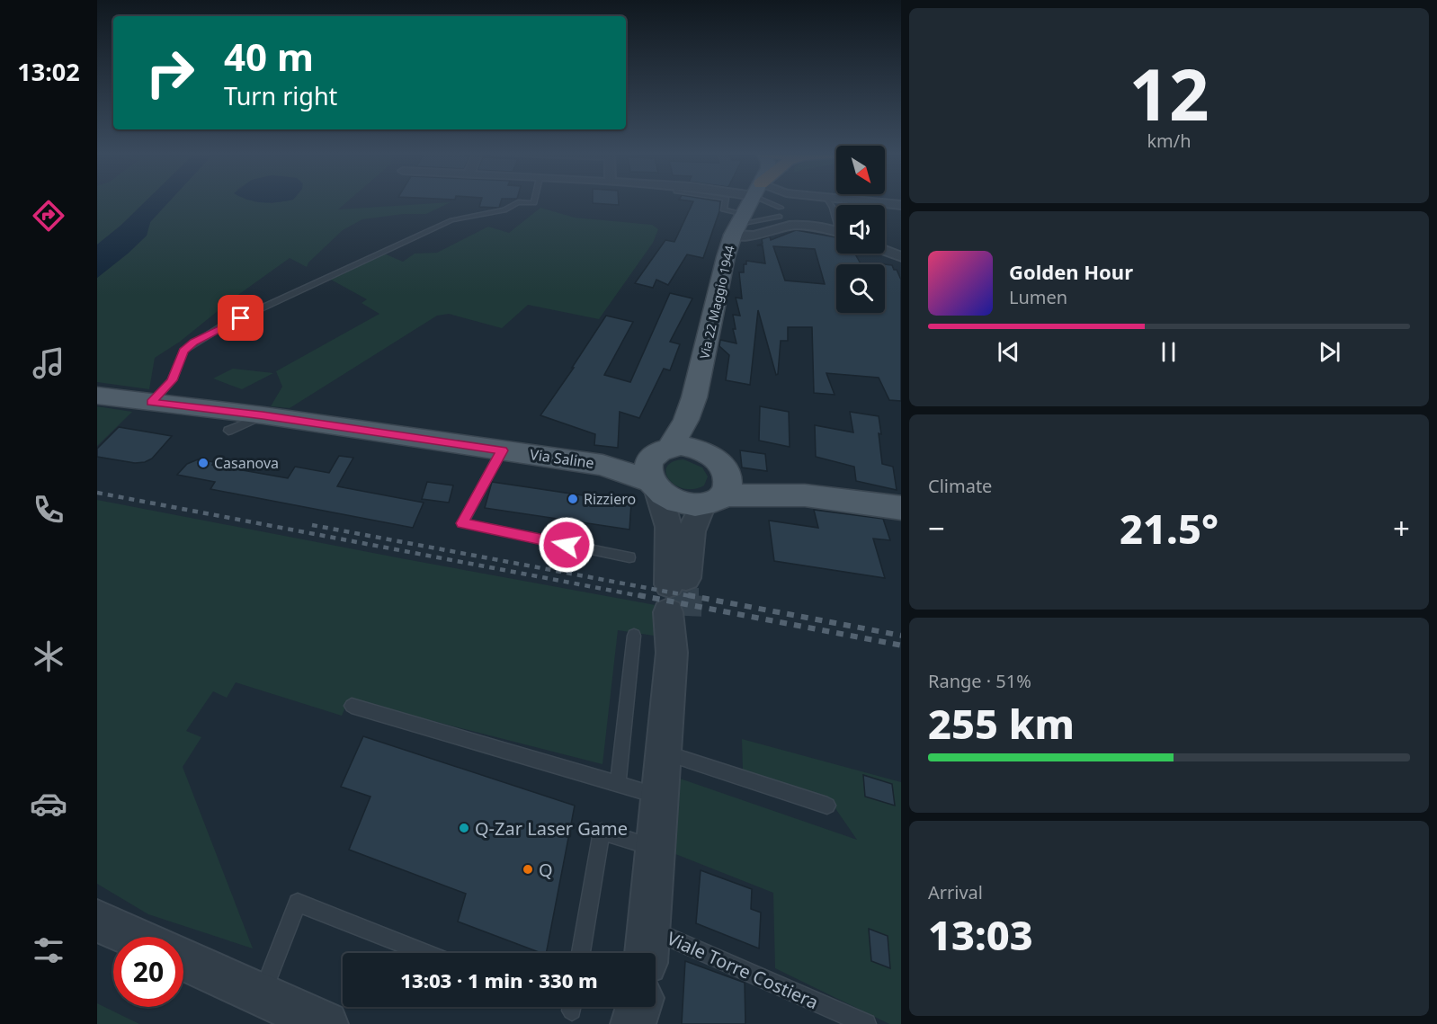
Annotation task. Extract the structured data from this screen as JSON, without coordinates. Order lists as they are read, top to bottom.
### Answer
{
  "streets": {
    "main road": ["Via 22 Maggio 1944", "Via Saline"],
    "street": ["Viale Torre Costiera"]
  },
  "crossings": [
    ["Via 22 Maggio 1944", "Via Saline"],
    ["Via 22 Maggio 1944", "Viale Torre Costiera"],
    ["Via Saline", "Viale Torre Costiera"]
  ],
  "places": [
    "Casanova",
    "Rizziero",
    "Q-Zar Laser Game",
    "Q"
  ],
  "north": "bottom right",
  "page": {
    "tabs": "13:02",
    "tile": [
      ["12", "km/h"],
      "Climate",
      ["Range · 51%", "255 km"],
      ["Arrival", "13:03"]
    ],
    "turn": ["40 m", "Turn right"],
    "song": ["Golden Hour", "Lumen"],
    "heat": ["−", "21.5°", "+"],
    "limit": "20",
    "trip": "13:03 · 1 min · 330 m"
  }
}
